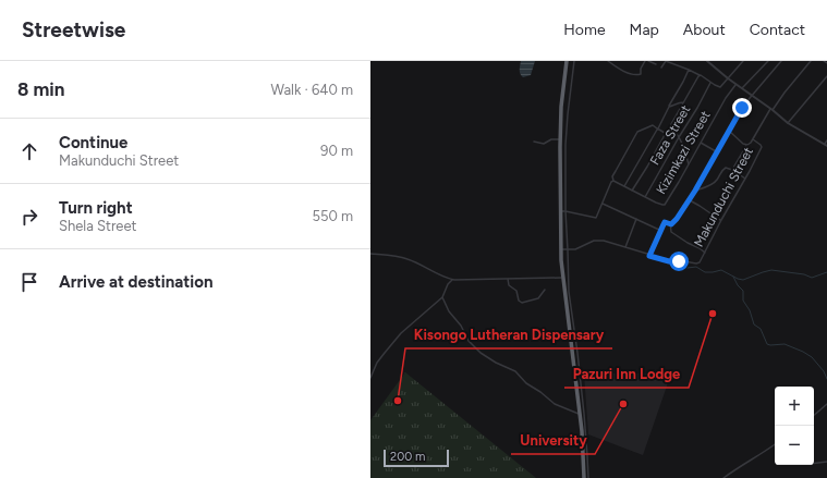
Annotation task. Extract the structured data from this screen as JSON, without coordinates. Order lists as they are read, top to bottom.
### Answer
{
  "streets": {
    "street": ["Faza Street", "Kizimkazi Street", "Makunduchi Street"]
  },
  "crossings": [
    ["Faza Street", "Kizimkazi Street"]
  ],
  "places": ["Pazuri Inn Lodge", "Kisongo Lutheran Dispensary", "University"],
  "scale_bar": "200 m",
  "page": {
    "header": "Streetwise",
    "nav": [
      "Home",
      "Map",
      "About",
      "Contact"
    ],
    "heading": ["8 min", "Walk · 640 m"],
    "list": [
      ["Continue", "Makunduchi Street", "90 m"],
      ["Turn right", "Shela Street", "550 m"],
      "Arrive at destination"
    ],
    "map_buttons": ["+", "−"],
    "scale": "200 m"
  }
}
